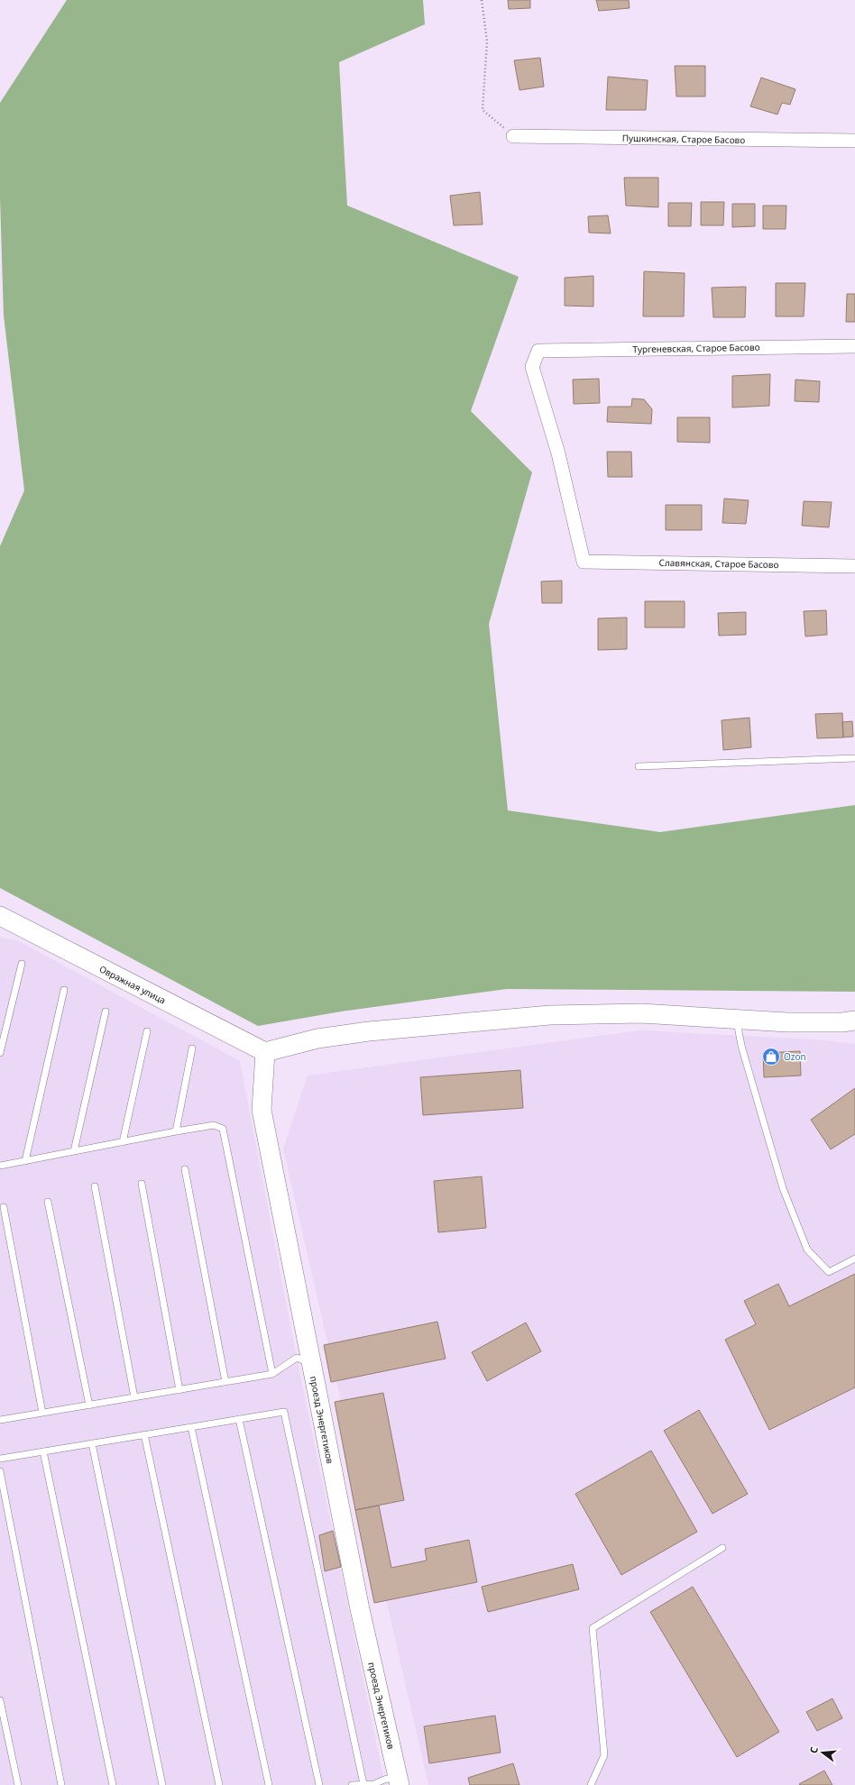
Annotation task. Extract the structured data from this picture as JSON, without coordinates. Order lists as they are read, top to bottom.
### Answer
{
  "streets": {
    "street": [
      "Пушкинская, Старое Басово",
      "Тургеневская, Старое Басово",
      "Славянская, Старое Басово",
      "Овражная улица",
      "проезд Энергетиков"
    ]
  },
  "crossings": [
    ["Тургеневская, Старое Басово", "Славянская, Старое Басово"],
    ["Овражная улица", "проезд Энергетиков"]
  ],
  "places": {
    "shop": ["Ozon"]
  },
  "north": "left"
}
